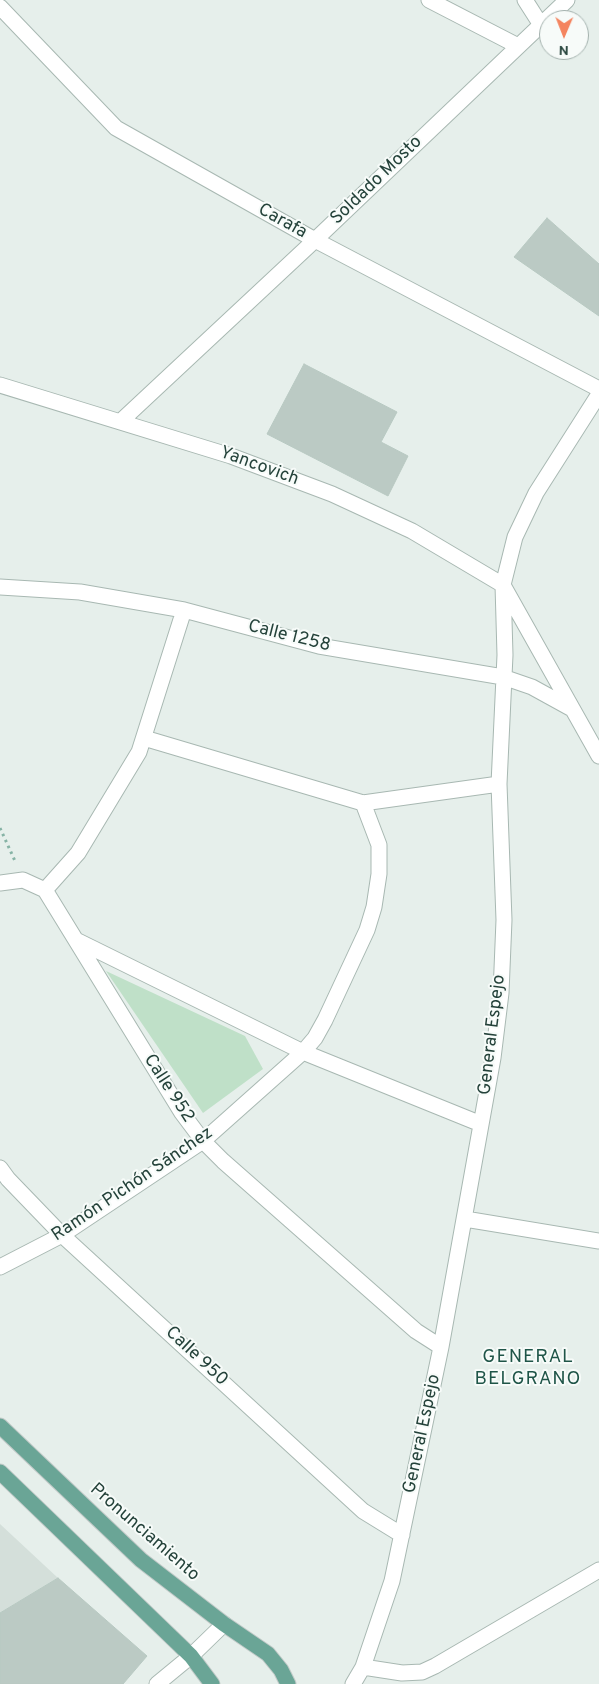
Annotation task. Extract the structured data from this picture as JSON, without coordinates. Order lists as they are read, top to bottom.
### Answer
{
  "streets": {
    "main road": ["Pronunciamiento"],
    "street": [
      "Soldado Mosto",
      "Carafa",
      "Yancovich",
      "Calle 1258",
      "General Espejo",
      "Calle 952",
      "Ramón Pichón Sánchez",
      "Calle 950"
    ]
  },
  "crossings": [
    ["Soldado Mosto", "Carafa"],
    ["Soldado Mosto", "Yancovich"],
    ["Yancovich", "General Espejo"],
    ["Calle 1258", "General Espejo"],
    ["General Espejo", "Calle 952"],
    ["General Espejo", "Calle 950"],
    ["Calle 952", "Ramón Pichón Sánchez"],
    ["Ramón Pichón Sánchez", "Calle 950"]
  ],
  "districts": ["GENERAL BELGRANO"],
  "north": "bottom"
}
